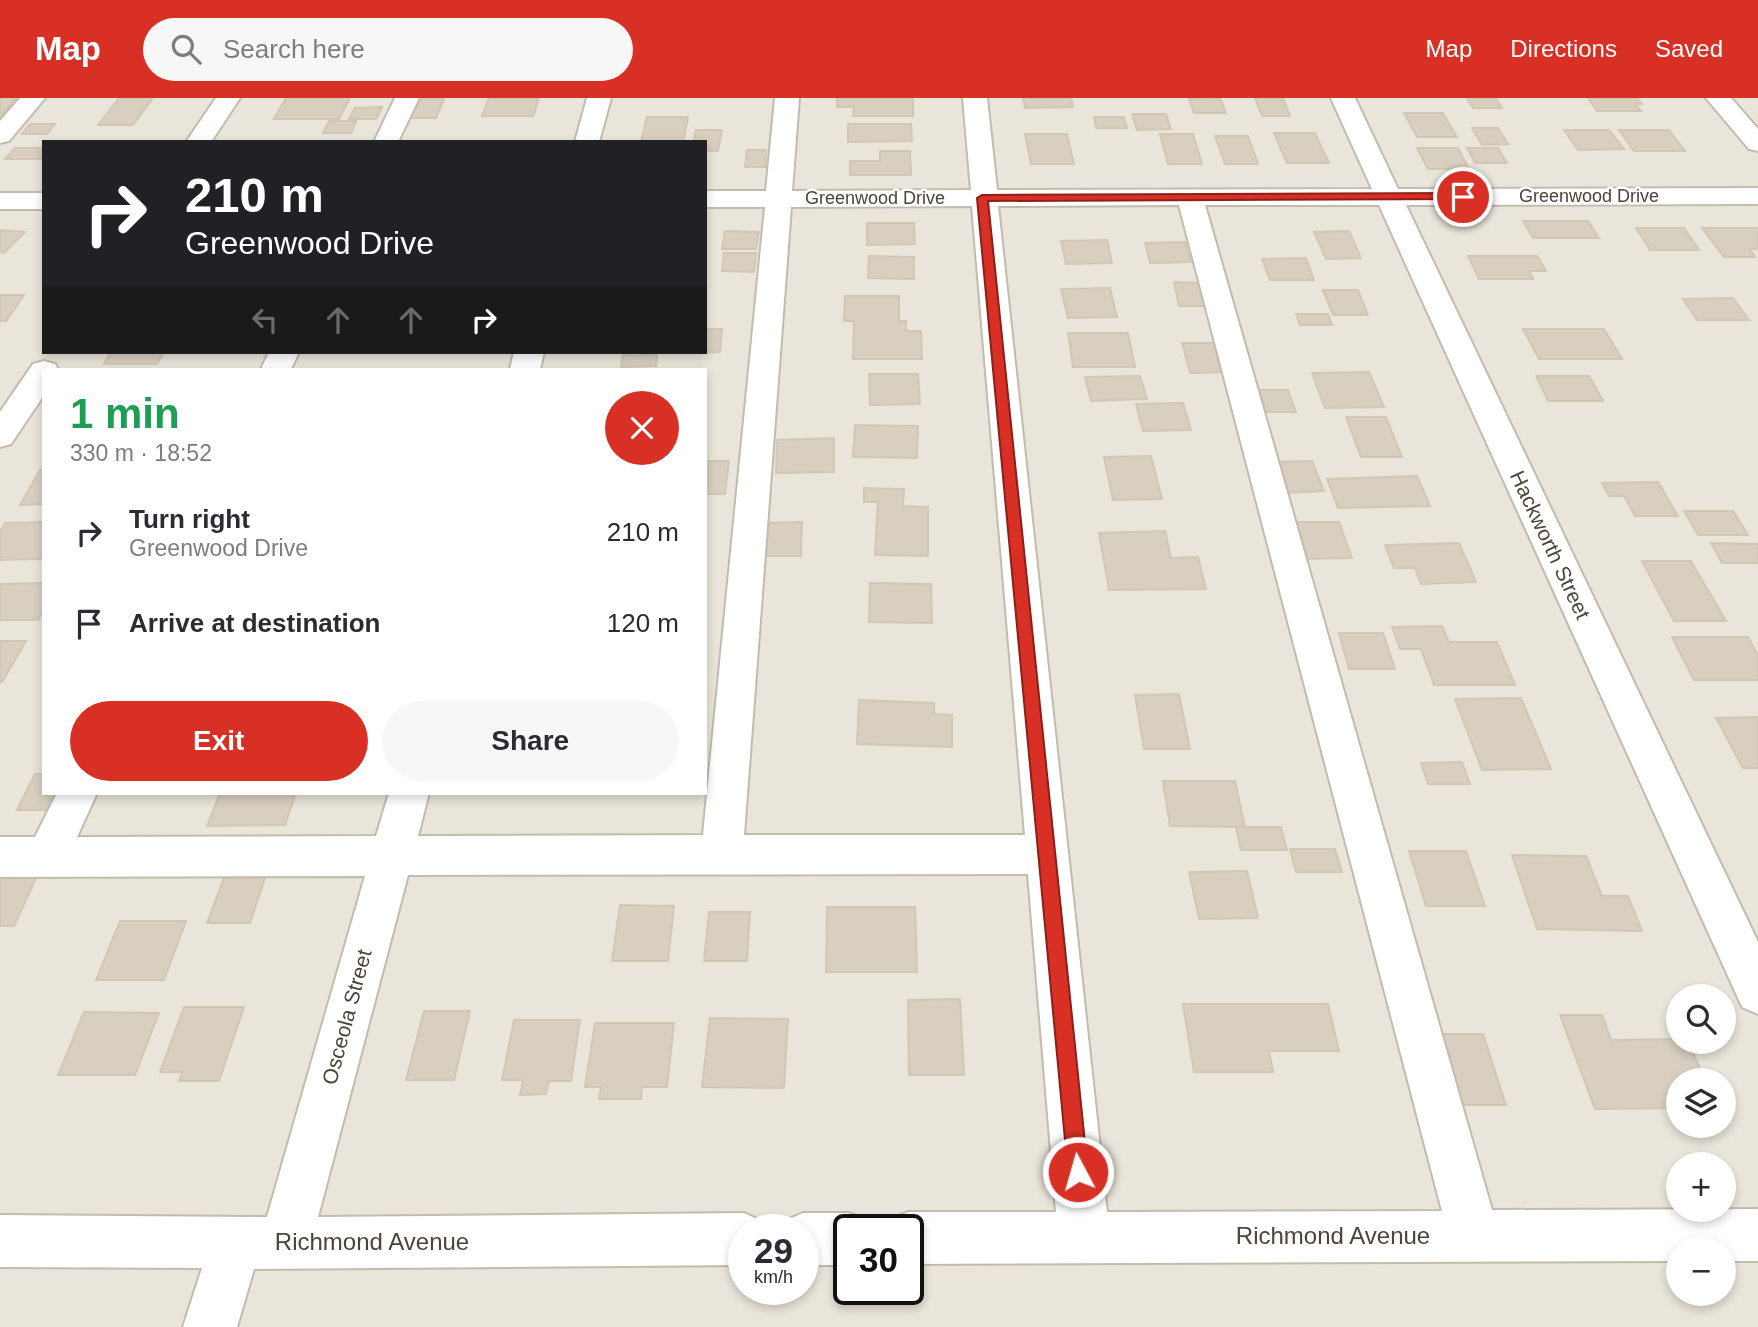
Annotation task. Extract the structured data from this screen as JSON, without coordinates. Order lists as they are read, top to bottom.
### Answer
{
  "streets": {
    "street": [
      "Greenwood Drive",
      "Hackworth Street",
      "Osceola Street",
      "Richmond Avenue"
    ]
  },
  "crossings": [
    ["Greenwood Drive", "Hackworth Street"],
    ["Osceola Street", "Richmond Avenue"]
  ],
  "page": {
    "header": "Map",
    "search": "Search here",
    "nav": ["Map", "Directions", "Saved"],
    "turn": ["210 m", "Greenwood Drive"],
    "heading": ["1 min", "330 m · 18:52"],
    "list": [
      {
        "name": "Turn right",
        "note": "Greenwood Drive",
        "value": "210 m"
      },
      {
        "name": "Arrive at destination",
        "value": "120 m"
      }
    ],
    "buttons": ["Exit", "Share"],
    "map_buttons": ["+", "−"],
    "speed": "29 km/h",
    "limit": "30"
  }
}
